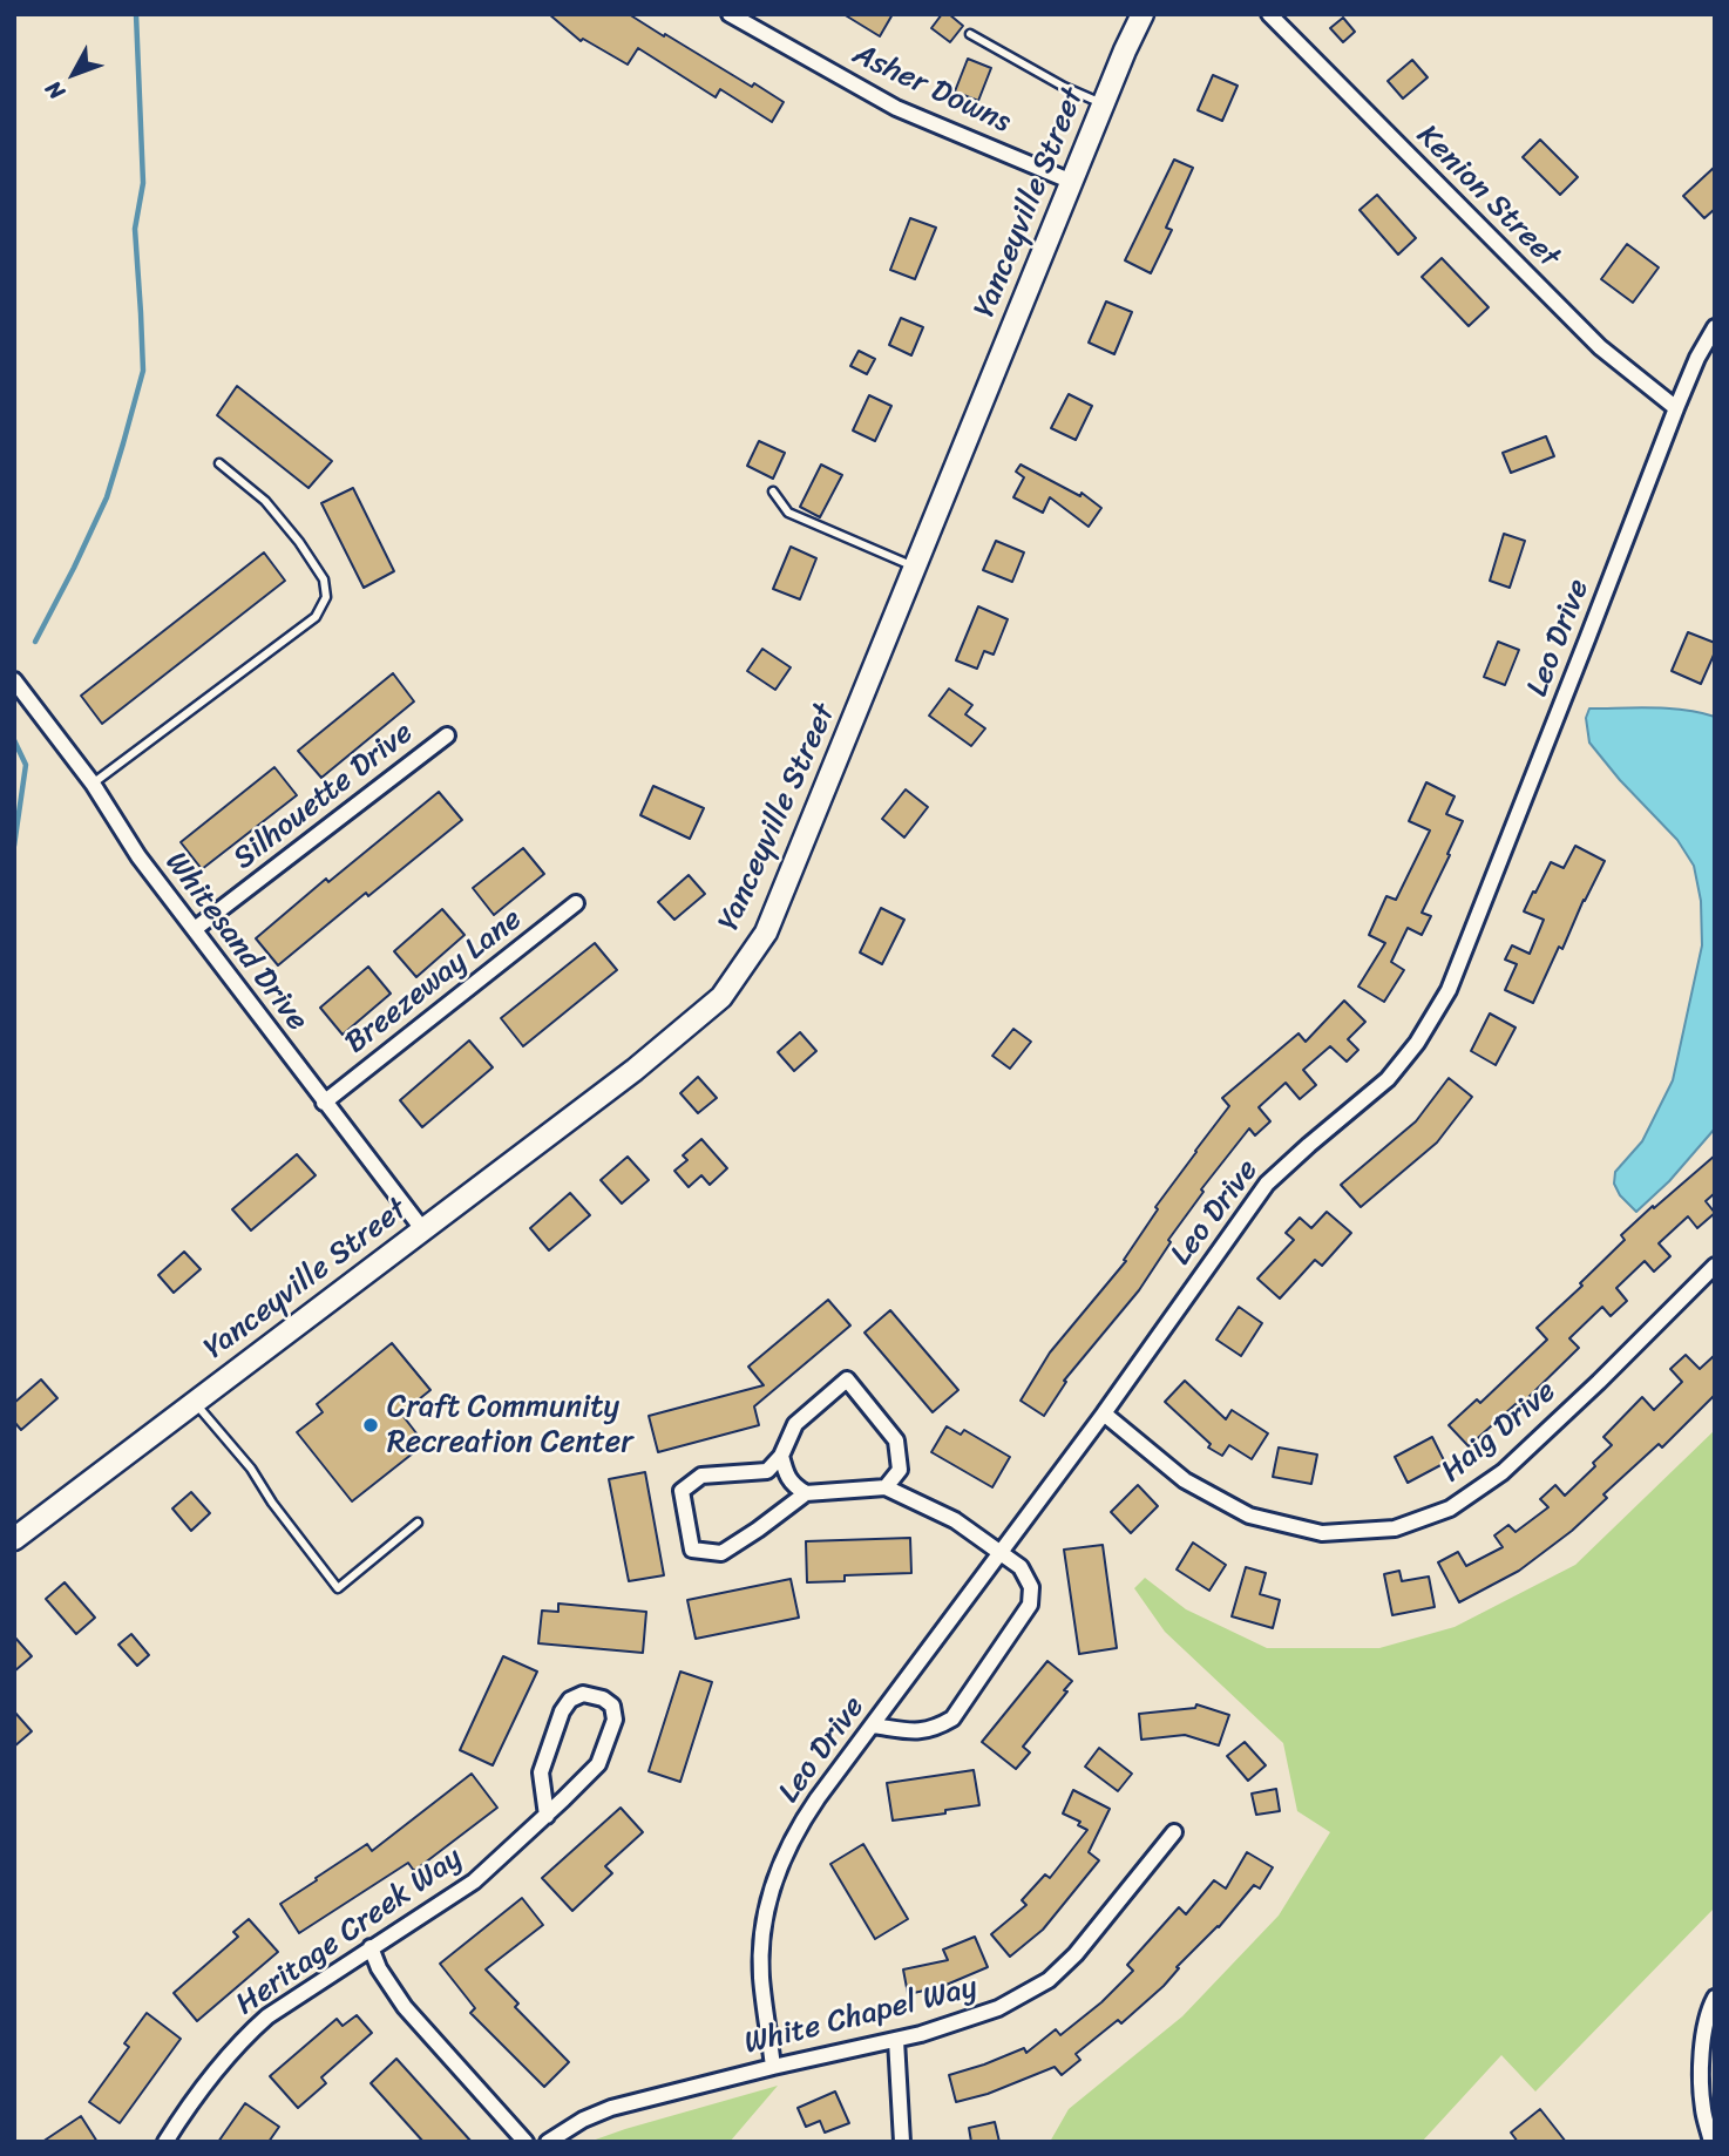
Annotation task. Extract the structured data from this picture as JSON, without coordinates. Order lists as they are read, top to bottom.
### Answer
{
  "streets": {
    "main road": ["Yanceyville Street"],
    "street": [
      "Asher Downs",
      "Kenion Street",
      "Leo Drive",
      "Silhouette Drive",
      "Whitesand Drive",
      "Breezeway Lane",
      "Haig Drive",
      "Heritage Creek Way",
      "White Chapel Way"
    ]
  },
  "crossings": [
    ["Asher Downs", "Yanceyville Street"],
    ["Kenion Street", "Leo Drive"],
    ["Yanceyville Street", "Whitesand Drive"],
    ["Leo Drive", "Haig Drive"],
    ["Leo Drive", "White Chapel Way"],
    ["Silhouette Drive", "Whitesand Drive"],
    ["Whitesand Drive", "Breezeway Lane"]
  ],
  "places": ["Craft Community Recreation Center"],
  "north": "bottom left"
}
